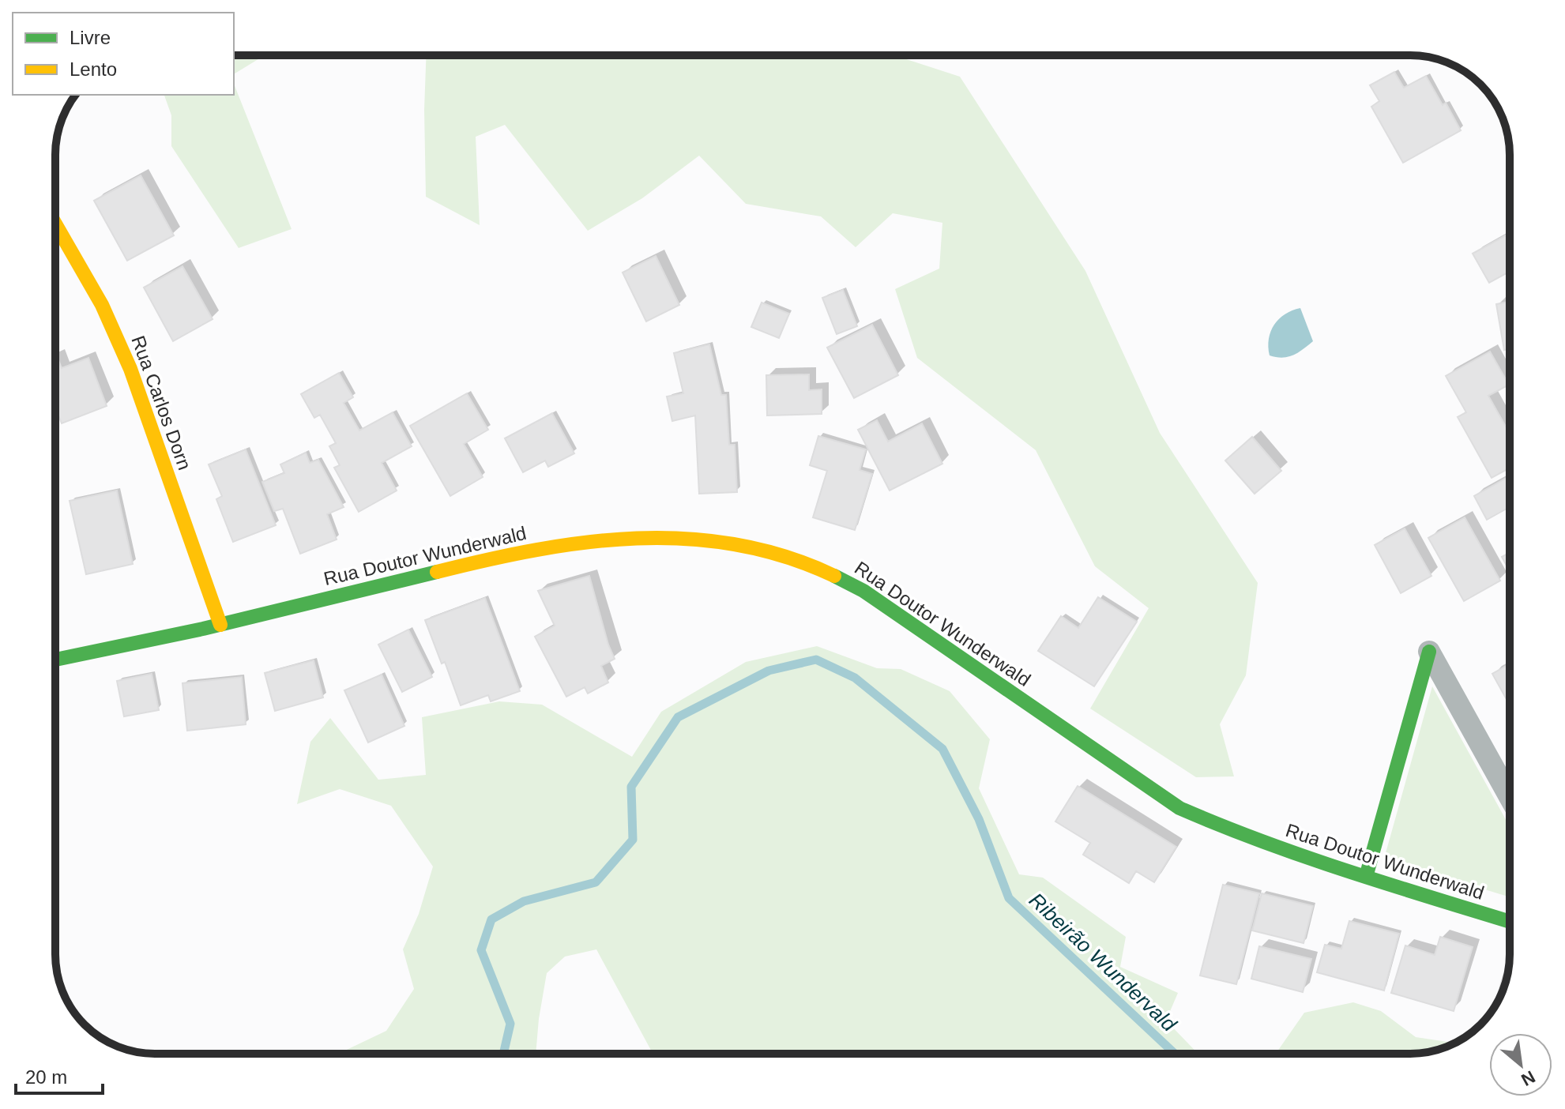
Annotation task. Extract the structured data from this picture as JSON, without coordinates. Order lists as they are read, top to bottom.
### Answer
{
  "streets": {
    "street": ["Rua Carlos Dorn", "Rua Doutor Wunderwald"]
  },
  "crossings": [
    ["Rua Carlos Dorn", "Rua Doutor Wunderwald"]
  ],
  "water": ["Ribeirão Wundervald"],
  "legend": ["Livre", "Lento"],
  "scale_bar": "20 m",
  "north": "bottom right"
}
